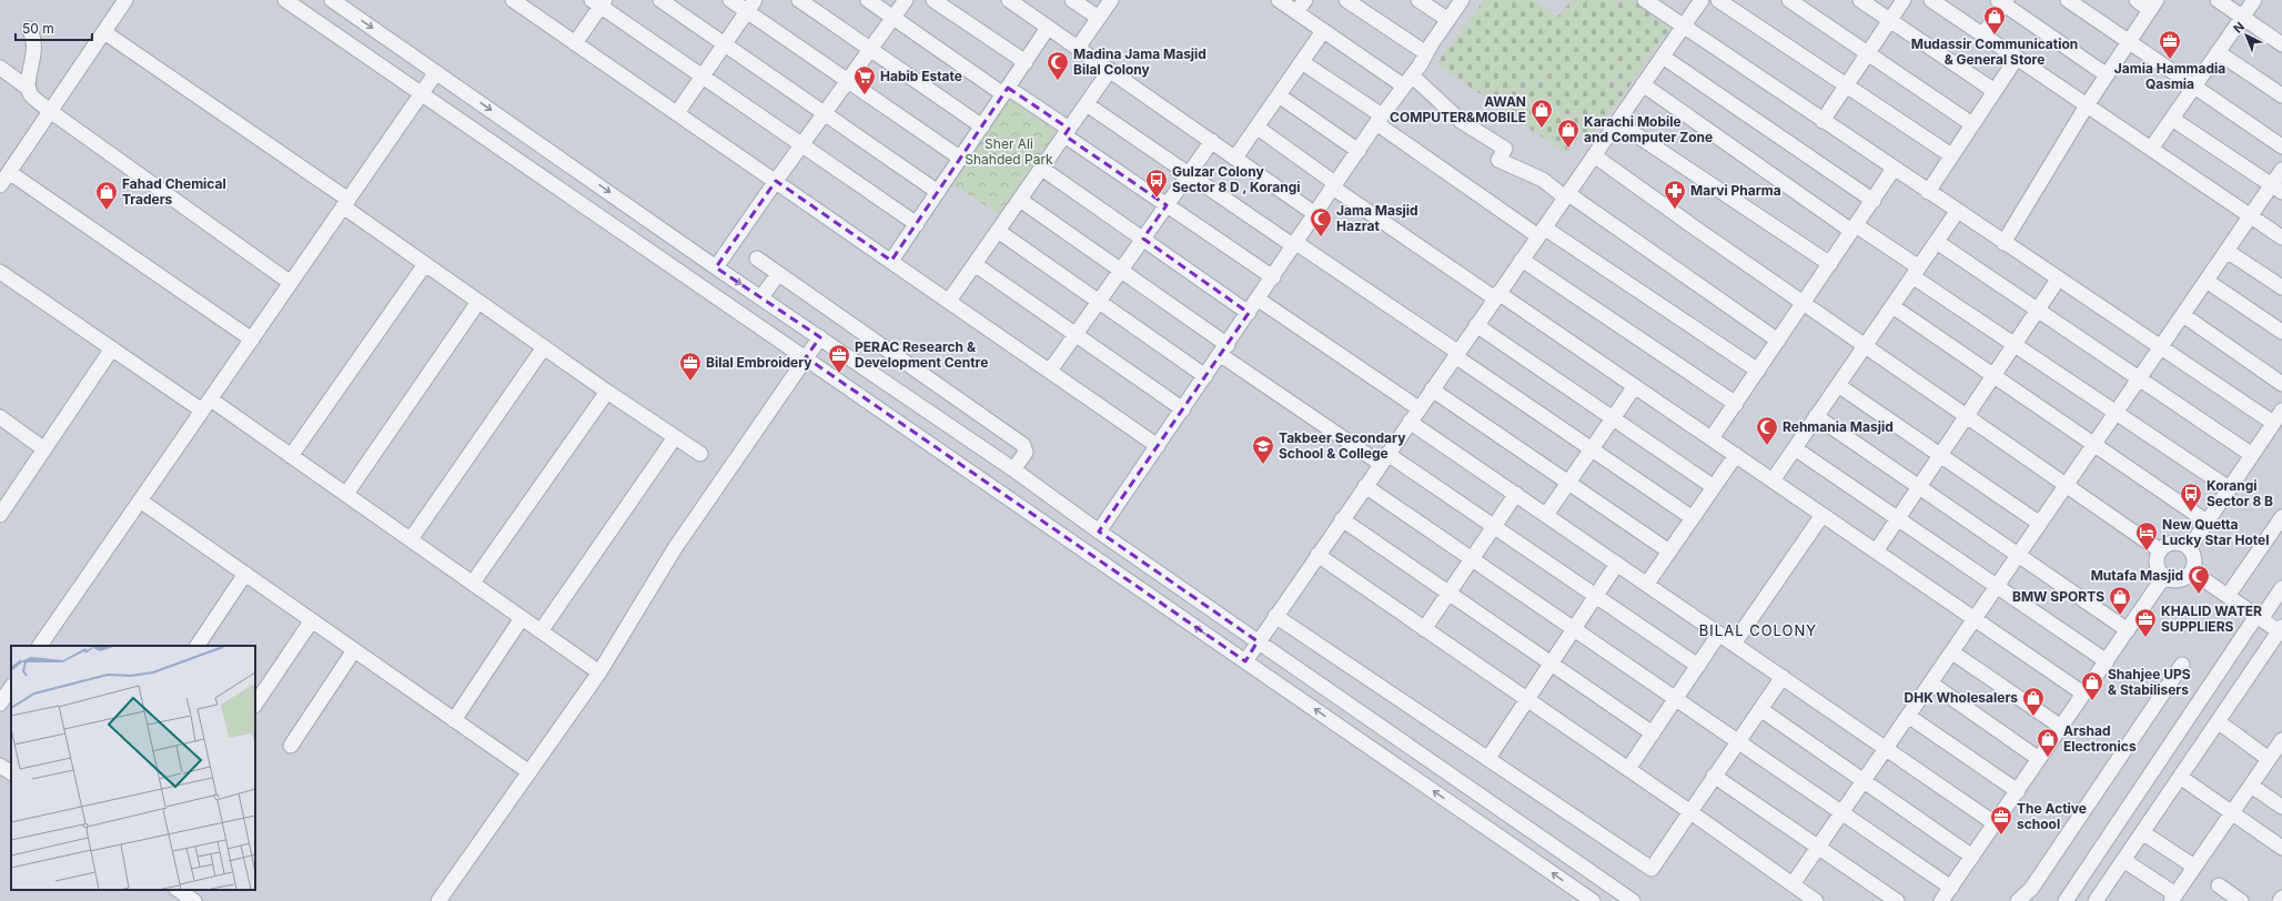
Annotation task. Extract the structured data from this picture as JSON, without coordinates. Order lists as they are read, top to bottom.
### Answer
{
  "districts": ["BILAL COLONY"],
  "parks": ["Sher Ali Shahded Park"],
  "places": {
    "shop": [
      "Mudassir Communication & General Store",
      "AWAN COMPUTER&MOBILE",
      "Karachi Mobile and Computer Zone",
      "Fahad Chemical Traders",
      "BMW SPORTS",
      "Shahjee UPS & Stabilisers",
      "DHK Wholesalers",
      "Arshad Electronics"
    ],
    "office": [
      "Jamia Hammadia Qasmia",
      "PERAC Research & Development Centre",
      "Bilal Embroidery",
      "KHALID WATER SUPPLIERS",
      "The Active school"
    ],
    "mosque": [
      "Madina Jama Masjid Bilal Colony",
      "Jama Masjid Hazrat",
      "Rehmania Masjid",
      "Mutafa Masjid"
    ],
    "supermarket": ["Habib Estate"],
    "bus stop": ["Gulzar Colony Sector 8 D , Korangi", "Korangi Sector 8 B"],
    "pharmacy": ["Marvi Pharma"],
    "school or university": ["Takbeer Secondary School & College"],
    "hotel": ["New Quetta Lucky Star Hotel"]
  },
  "scale_bar": "50 m",
  "north": "top left"
}
